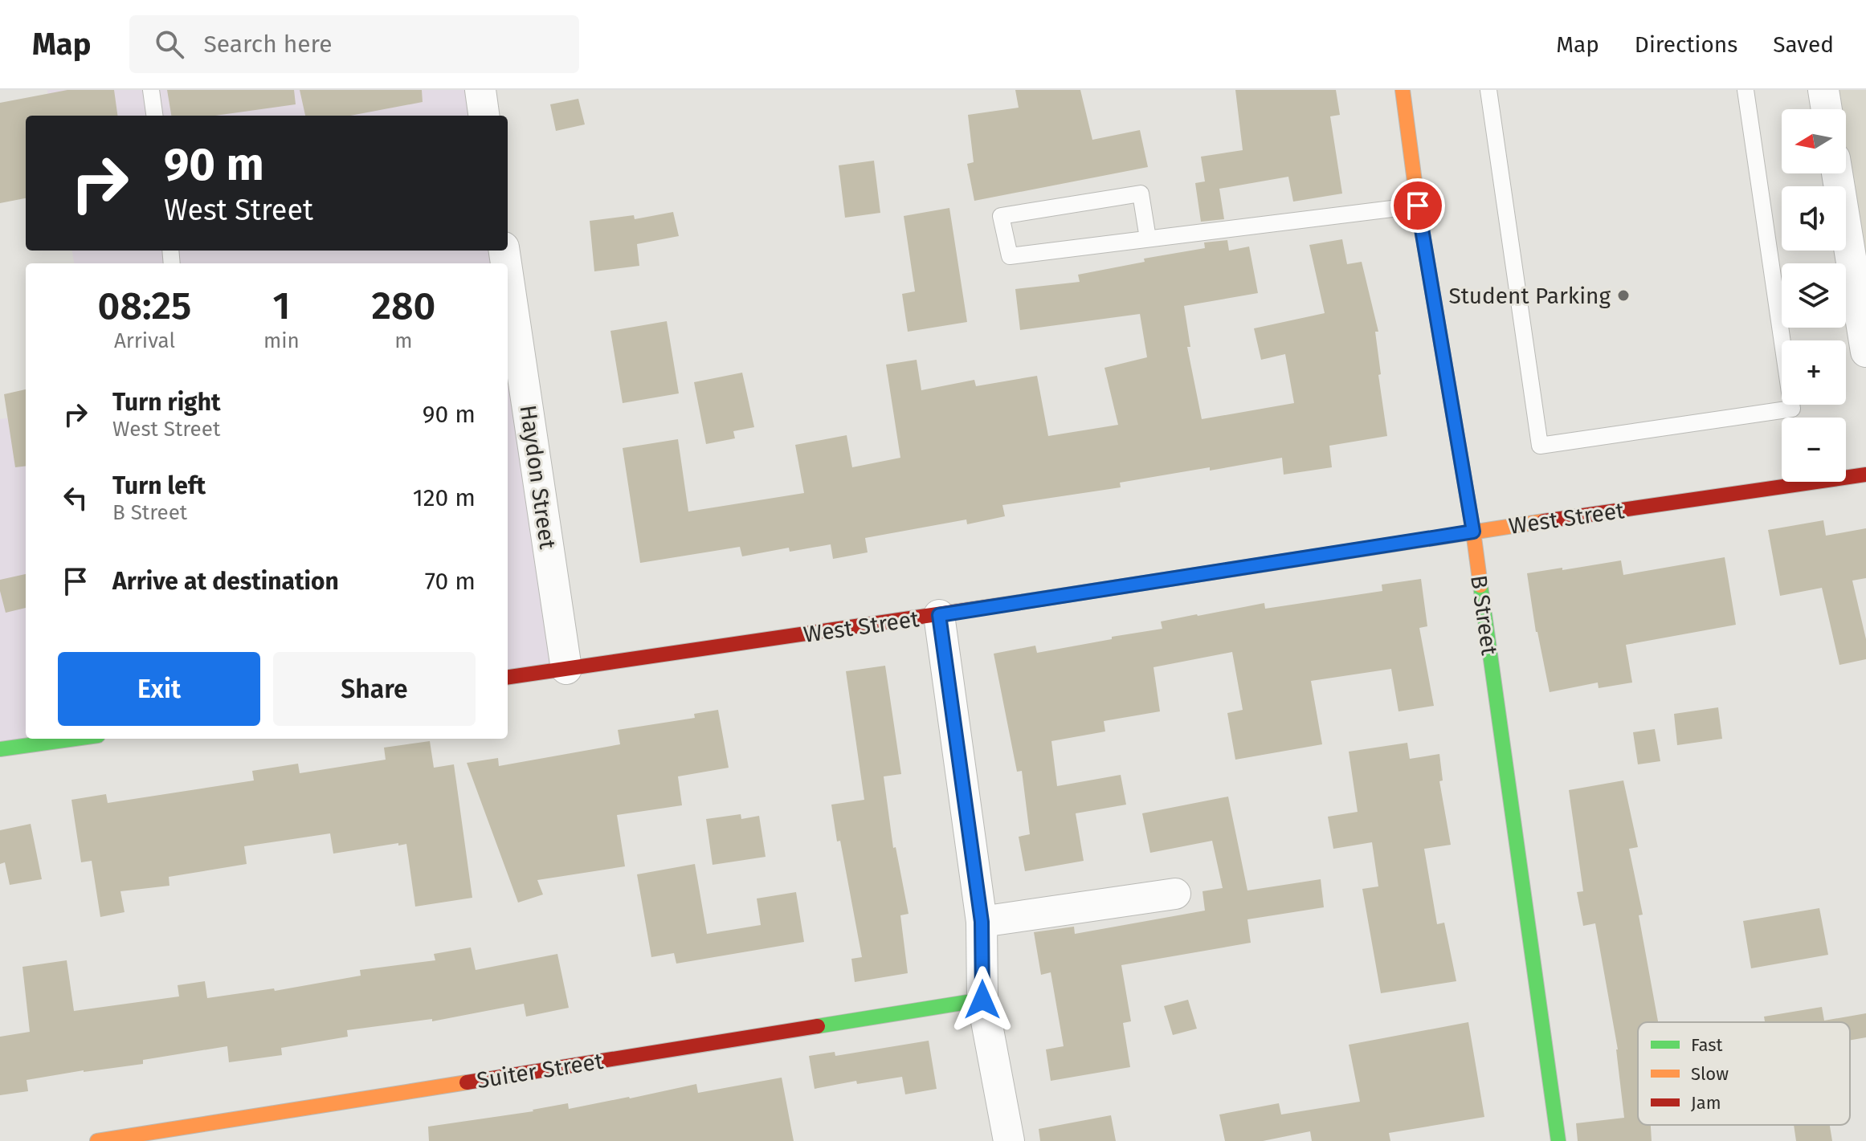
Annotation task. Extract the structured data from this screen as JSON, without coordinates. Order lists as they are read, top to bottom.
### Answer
{
  "streets": {
    "street": [
      "Haydon Street",
      "West Street",
      "B Street",
      "Suiter Street"
    ]
  },
  "crossings": [
    ["Haydon Street", "West Street"],
    ["West Street", "B Street"]
  ],
  "places": ["Student Parking"],
  "legend": ["Fast", "Slow", "Jam"],
  "north": "left",
  "page": {
    "header": "Map",
    "search": "Search here",
    "nav": ["Map", "Directions", "Saved"],
    "map_buttons": ["+", "−"],
    "turn": ["90 m", "West Street"],
    "eta": [
      "08:25",
      "Arrival",
      "1",
      "min",
      "280",
      "m"
    ],
    "list": [
      {
        "name": "Turn right",
        "note": "West Street",
        "value": "90 m"
      },
      {
        "name": "Turn left",
        "note": "B Street",
        "value": "120 m"
      },
      {
        "name": "Arrive at destination",
        "value": "70 m"
      }
    ],
    "buttons": ["Exit", "Share"]
  }
}
